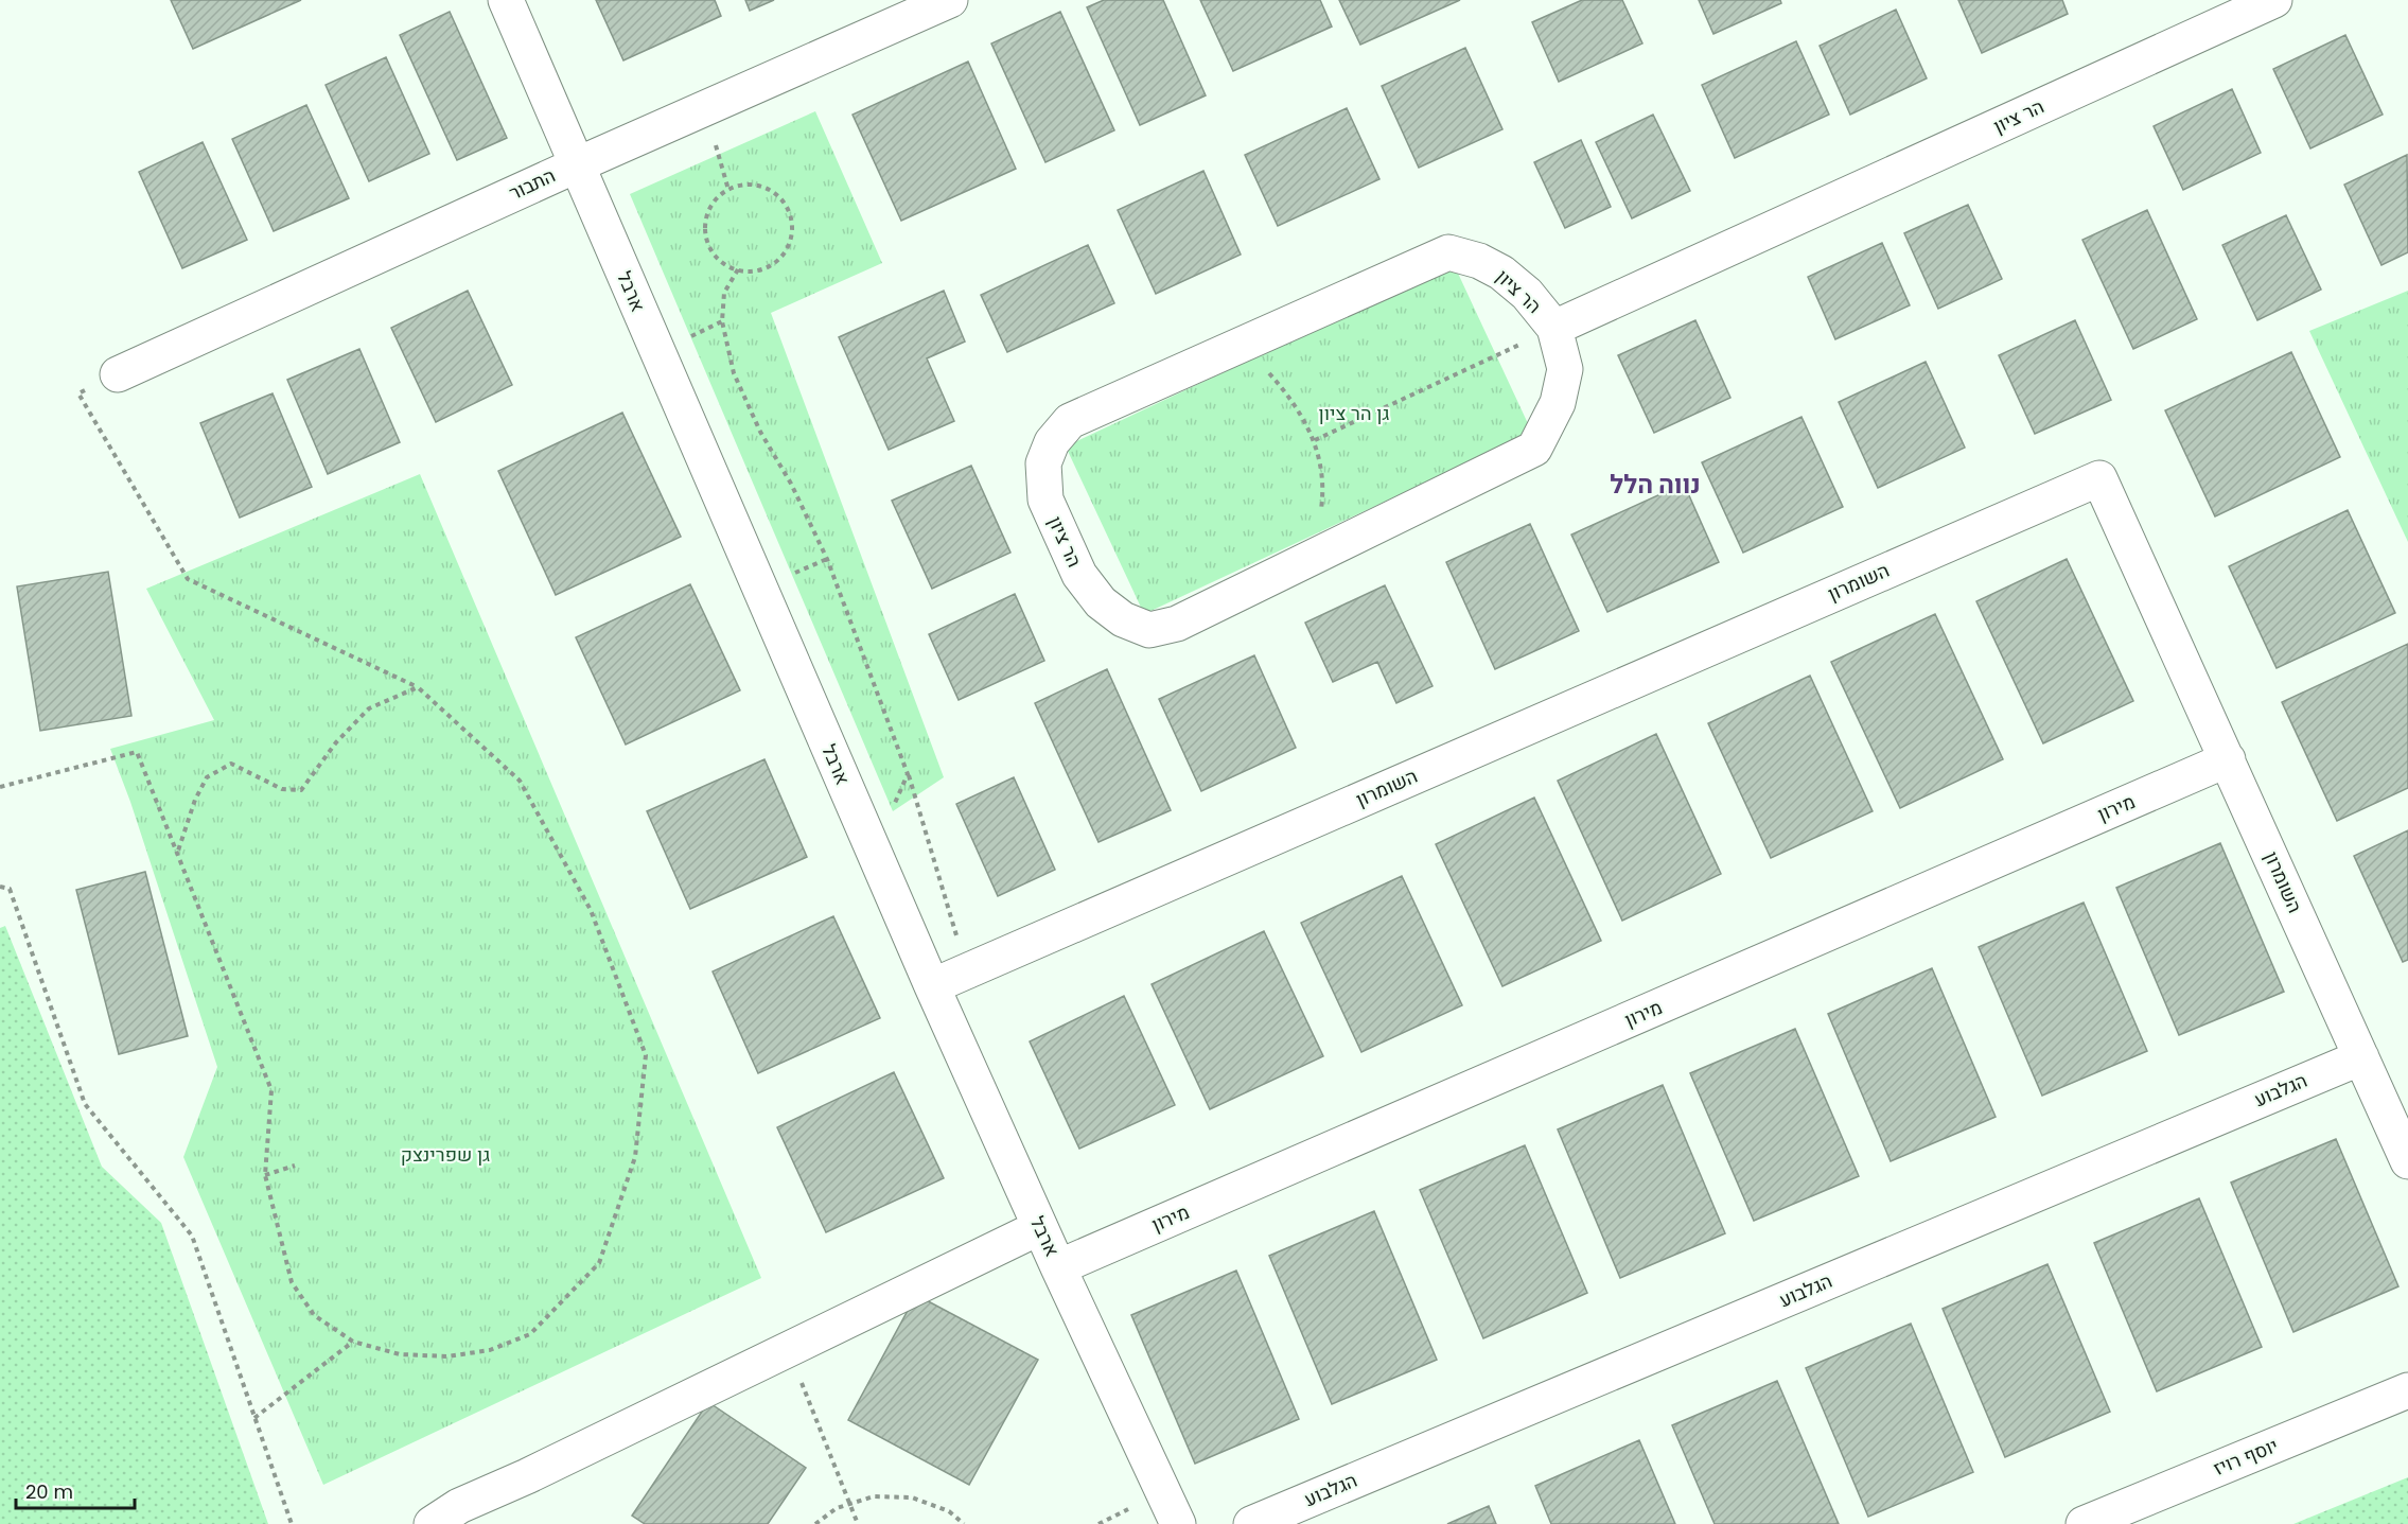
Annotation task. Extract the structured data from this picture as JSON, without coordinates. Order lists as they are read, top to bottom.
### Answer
{
  "streets": {
    "street": [
      "הר ציון",
      "התבור",
      "ארבל",
      "השומרון",
      "מירון",
      "הגלבוע",
      "יוסף רויז"
    ]
  },
  "crossings": [
    ["התבור", "ארבל"],
    ["ארבל", "השומרון"],
    ["ארבל", "מירון"],
    ["השומרון", "מירון"],
    ["השומרון", "הגלבוע"]
  ],
  "districts": ["נווה הלל"],
  "parks": ["גן הר ציון", "גן שפרינצק"],
  "scale_bar": "20 m"
}
